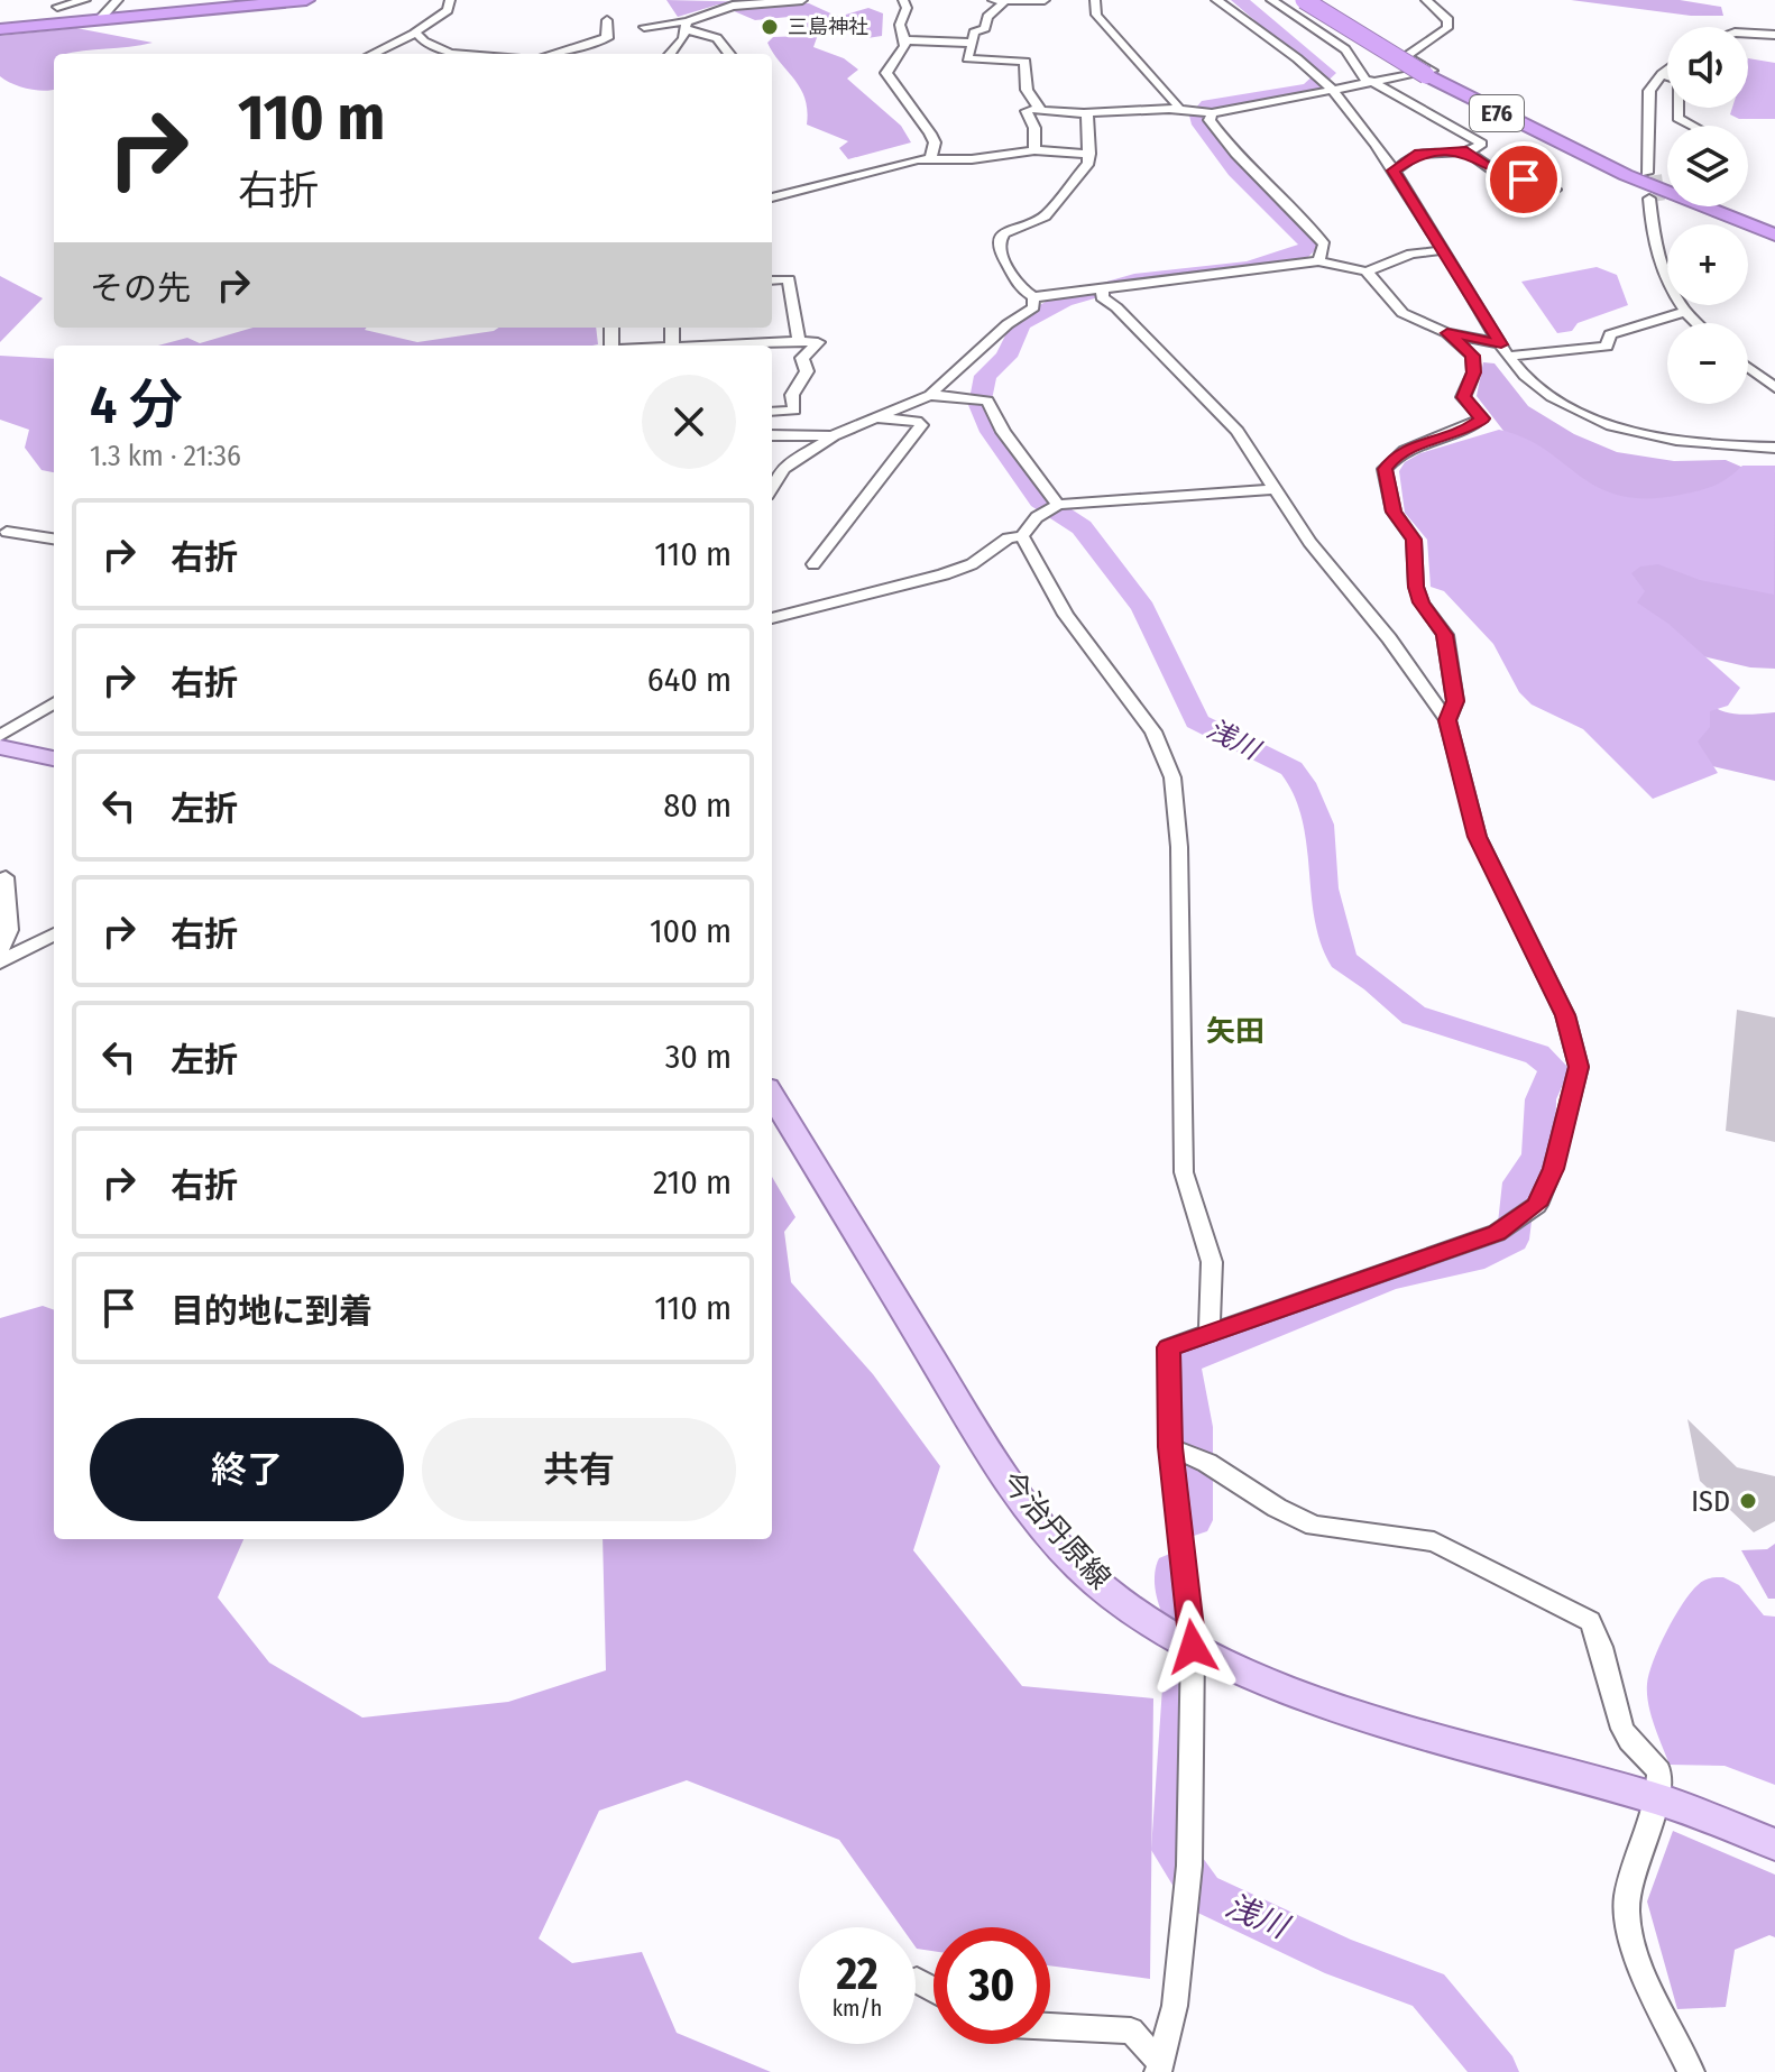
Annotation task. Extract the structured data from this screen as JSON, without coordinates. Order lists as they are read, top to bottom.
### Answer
{
  "streets": {
    "highway": ["E76"],
    "main road": ["今治丹原線"]
  },
  "districts": ["矢田"],
  "water": ["浅川"],
  "places": ["三島神社", "ISD"],
  "page": {
    "map_buttons": ["+", "−"],
    "turn": ["110 m", "右折"],
    "then": "その先",
    "heading": ["4 分", "1.3 km · 21:36"],
    "list": [
      {
        "name": "右折",
        "value": "110 m"
      },
      {
        "name": "右折",
        "value": "640 m"
      },
      {
        "name": "左折",
        "value": "80 m"
      },
      {
        "name": "右折",
        "value": "100 m"
      },
      {
        "name": "左折",
        "value": "30 m"
      },
      {
        "name": "右折",
        "value": "210 m"
      },
      {
        "name": "目的地に到着",
        "value": "110 m"
      }
    ],
    "buttons": ["終了", "共有"],
    "speed": "22 km/h",
    "limit": "30"
  }
}
